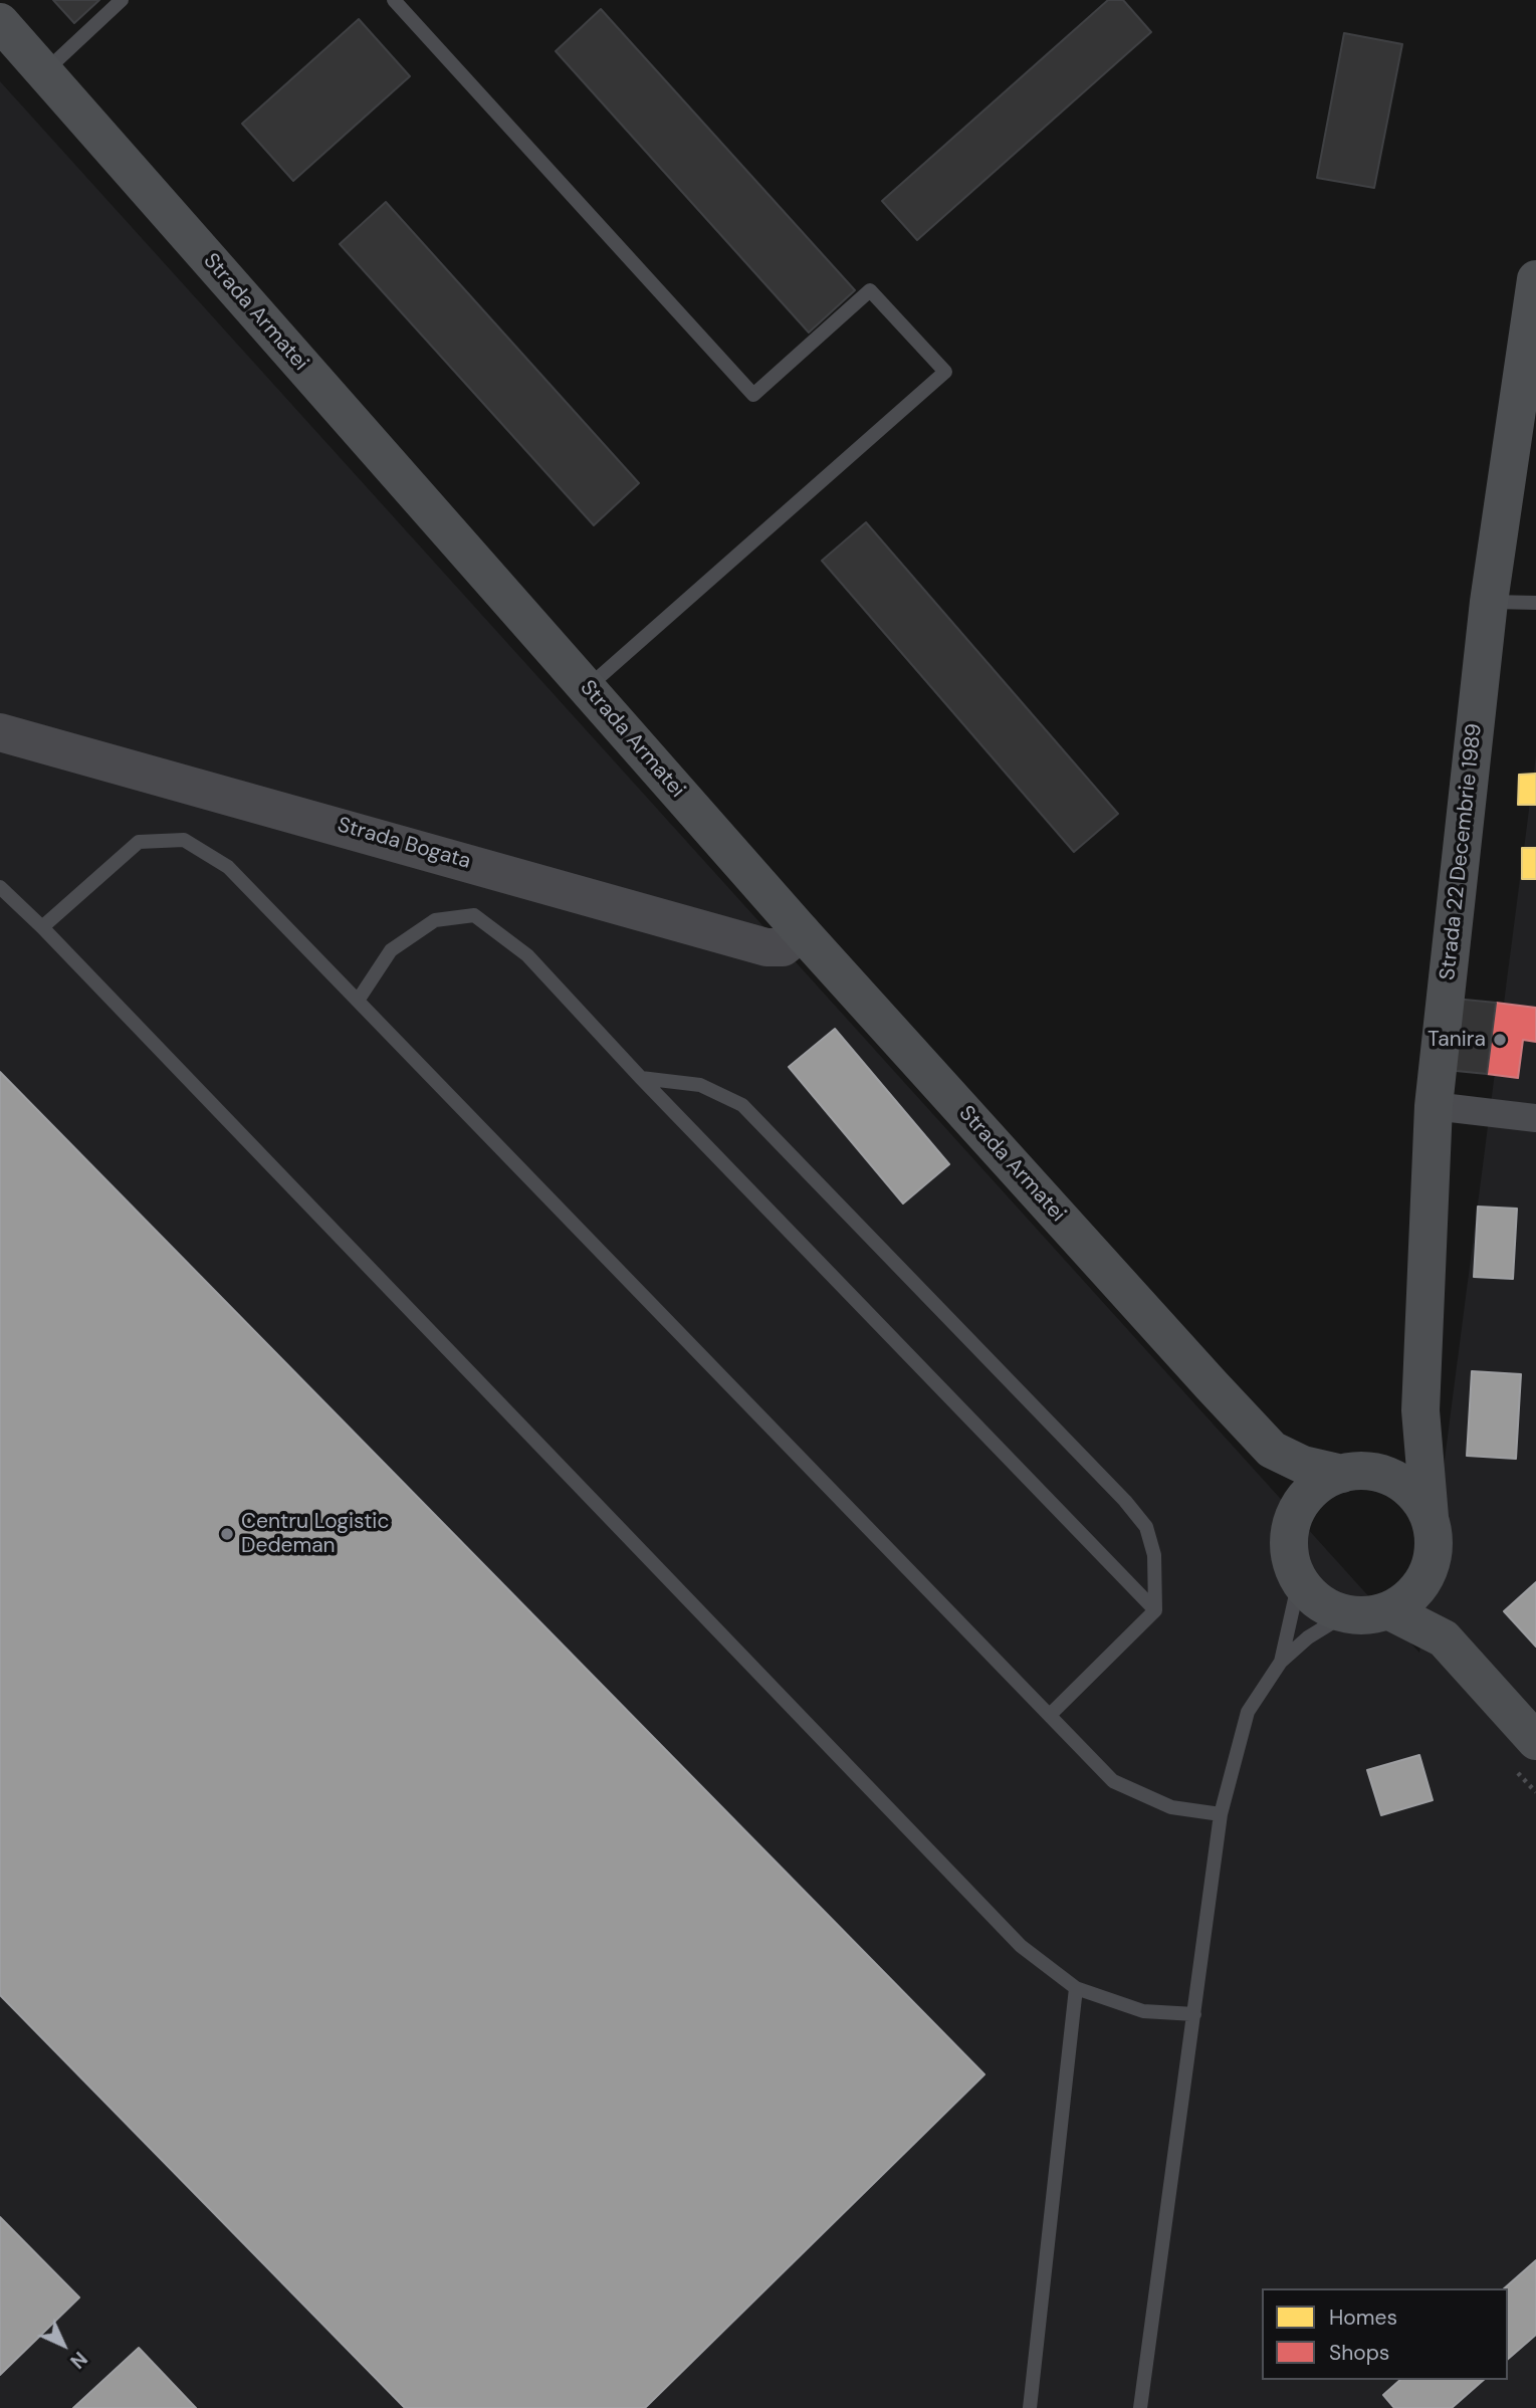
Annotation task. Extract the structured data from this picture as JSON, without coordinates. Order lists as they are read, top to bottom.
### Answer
{
  "streets": {
    "main road": ["Strada Armatei", "Strada Bogata", "Strada 22 Decembrie 1989"]
  },
  "crossings": [
    ["Strada Armatei", "Strada Bogata"],
    ["Strada Armatei", "Strada 22 Decembrie 1989"]
  ],
  "places": ["Tanira", "Centru Logistic Dedeman"],
  "legend": ["Homes", "Shops"],
  "north": "bottom right"
}
